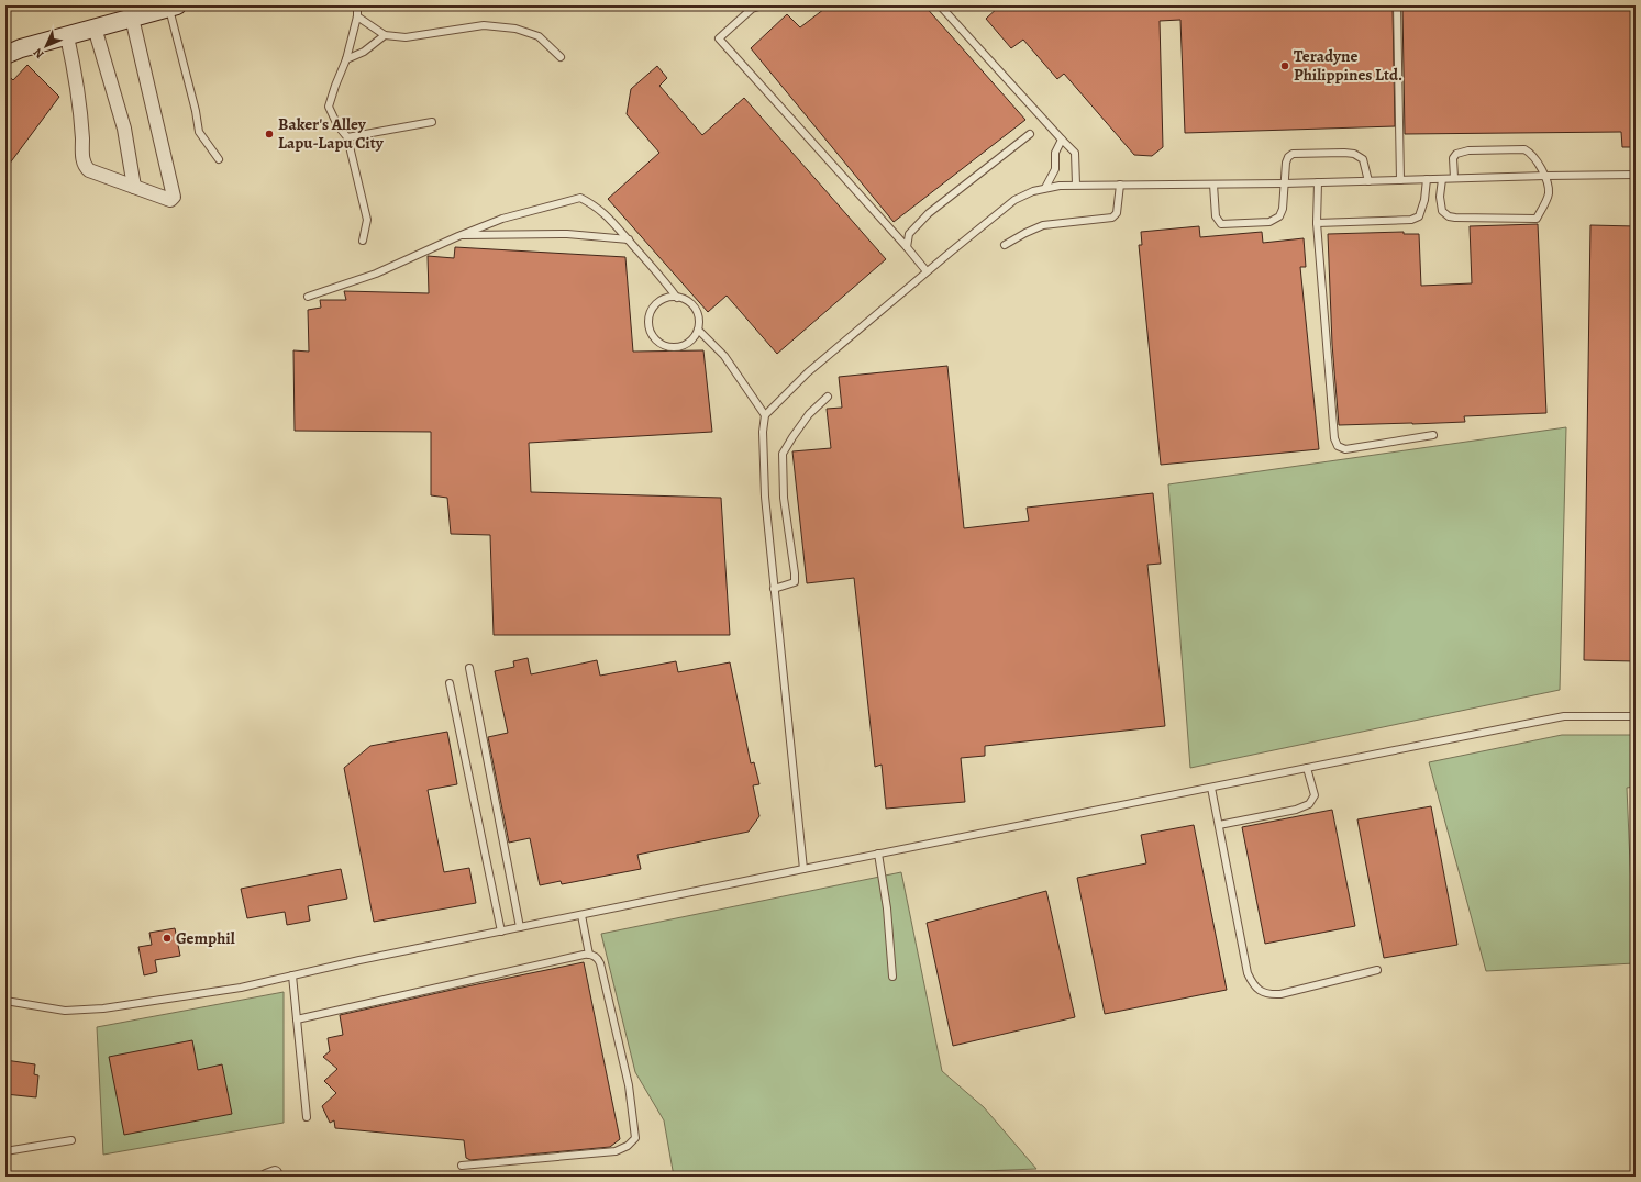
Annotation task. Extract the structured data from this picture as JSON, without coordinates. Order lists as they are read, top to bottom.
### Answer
{
  "places": ["Teradyne Philippines Ltd.", "Baker's Alley Lapu-Lapu City", "Gemphil"],
  "north": "bottom left"
}
